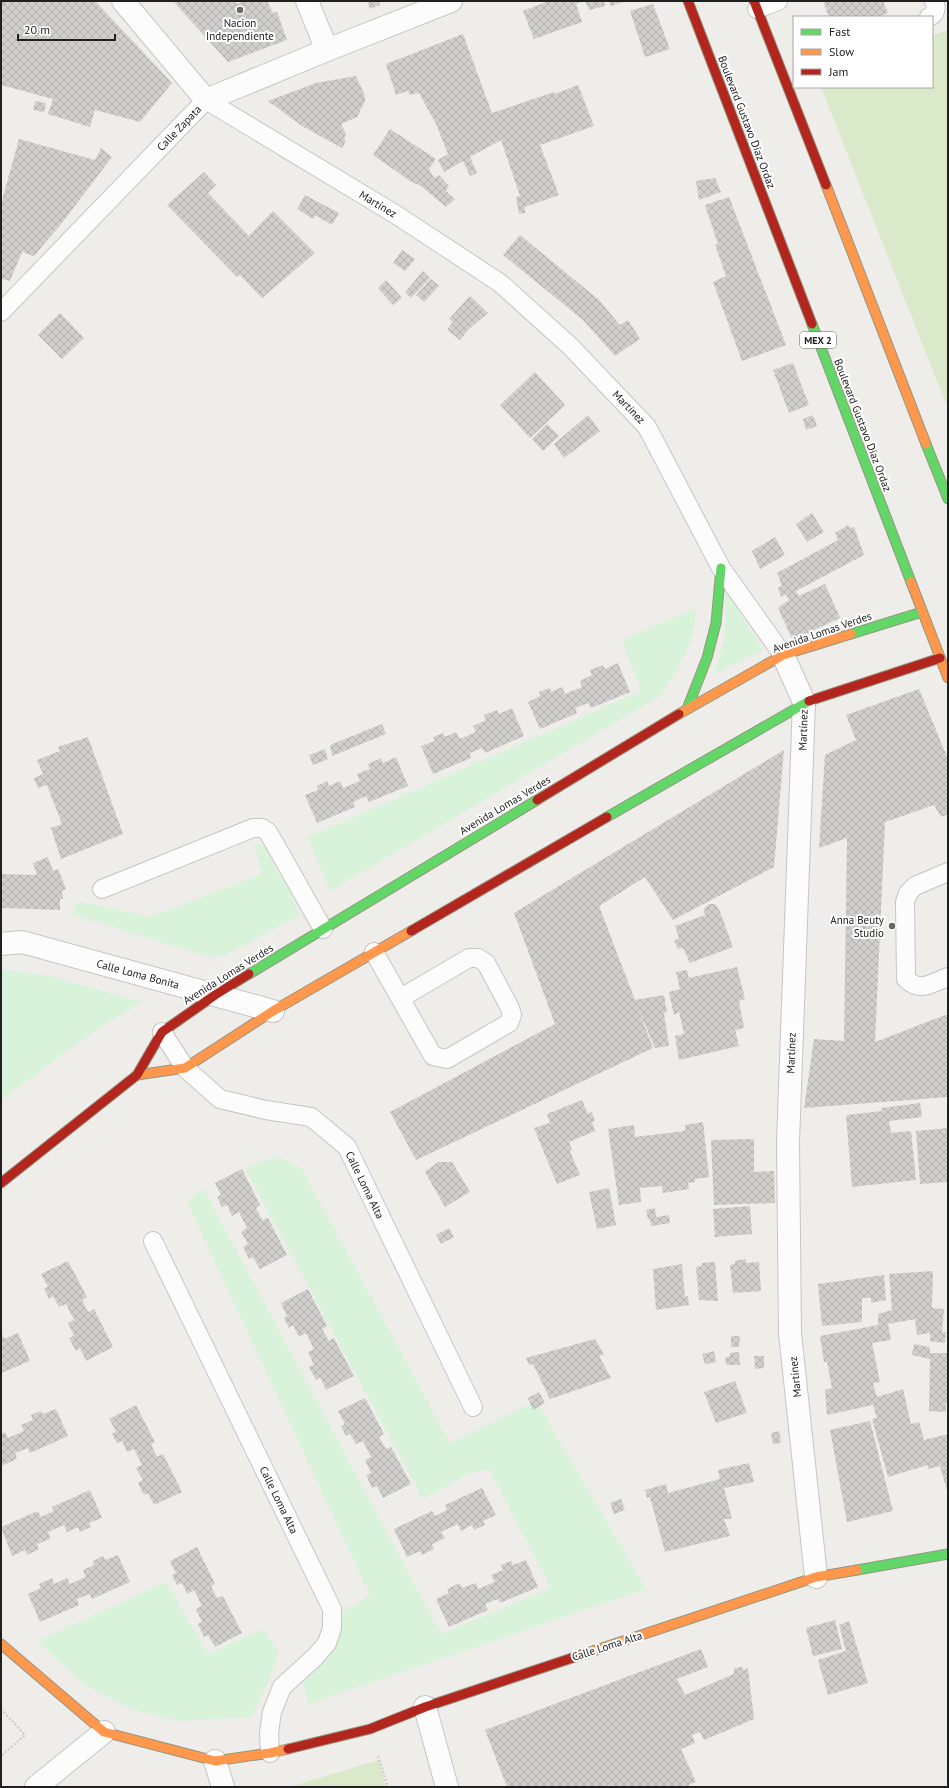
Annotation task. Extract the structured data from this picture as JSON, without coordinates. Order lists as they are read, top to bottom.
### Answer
{
  "streets": {
    "street": [
      "Boulevard Gustavo Díaz Ordaz",
      "Calle Zapata",
      "Martínez",
      "MEX 2",
      "Avenida Lomas Verdes",
      "Calle Loma Bonita",
      "Calle Loma Alta"
    ]
  },
  "crossings": [
    ["Boulevard Gustavo Díaz Ordaz", "Avenida Lomas Verdes"],
    ["Calle Zapata", "Martínez"],
    ["Martínez", "Avenida Lomas Verdes"],
    ["Martínez", "Calle Loma Alta"],
    ["Avenida Lomas Verdes", "Calle Loma Bonita"],
    ["Avenida Lomas Verdes", "Calle Loma Alta"]
  ],
  "places": ["Nacion Independiente", "Anna Beuty Studio"],
  "legend": ["Fast", "Slow", "Jam"],
  "scale_bar": "20 m"
}
